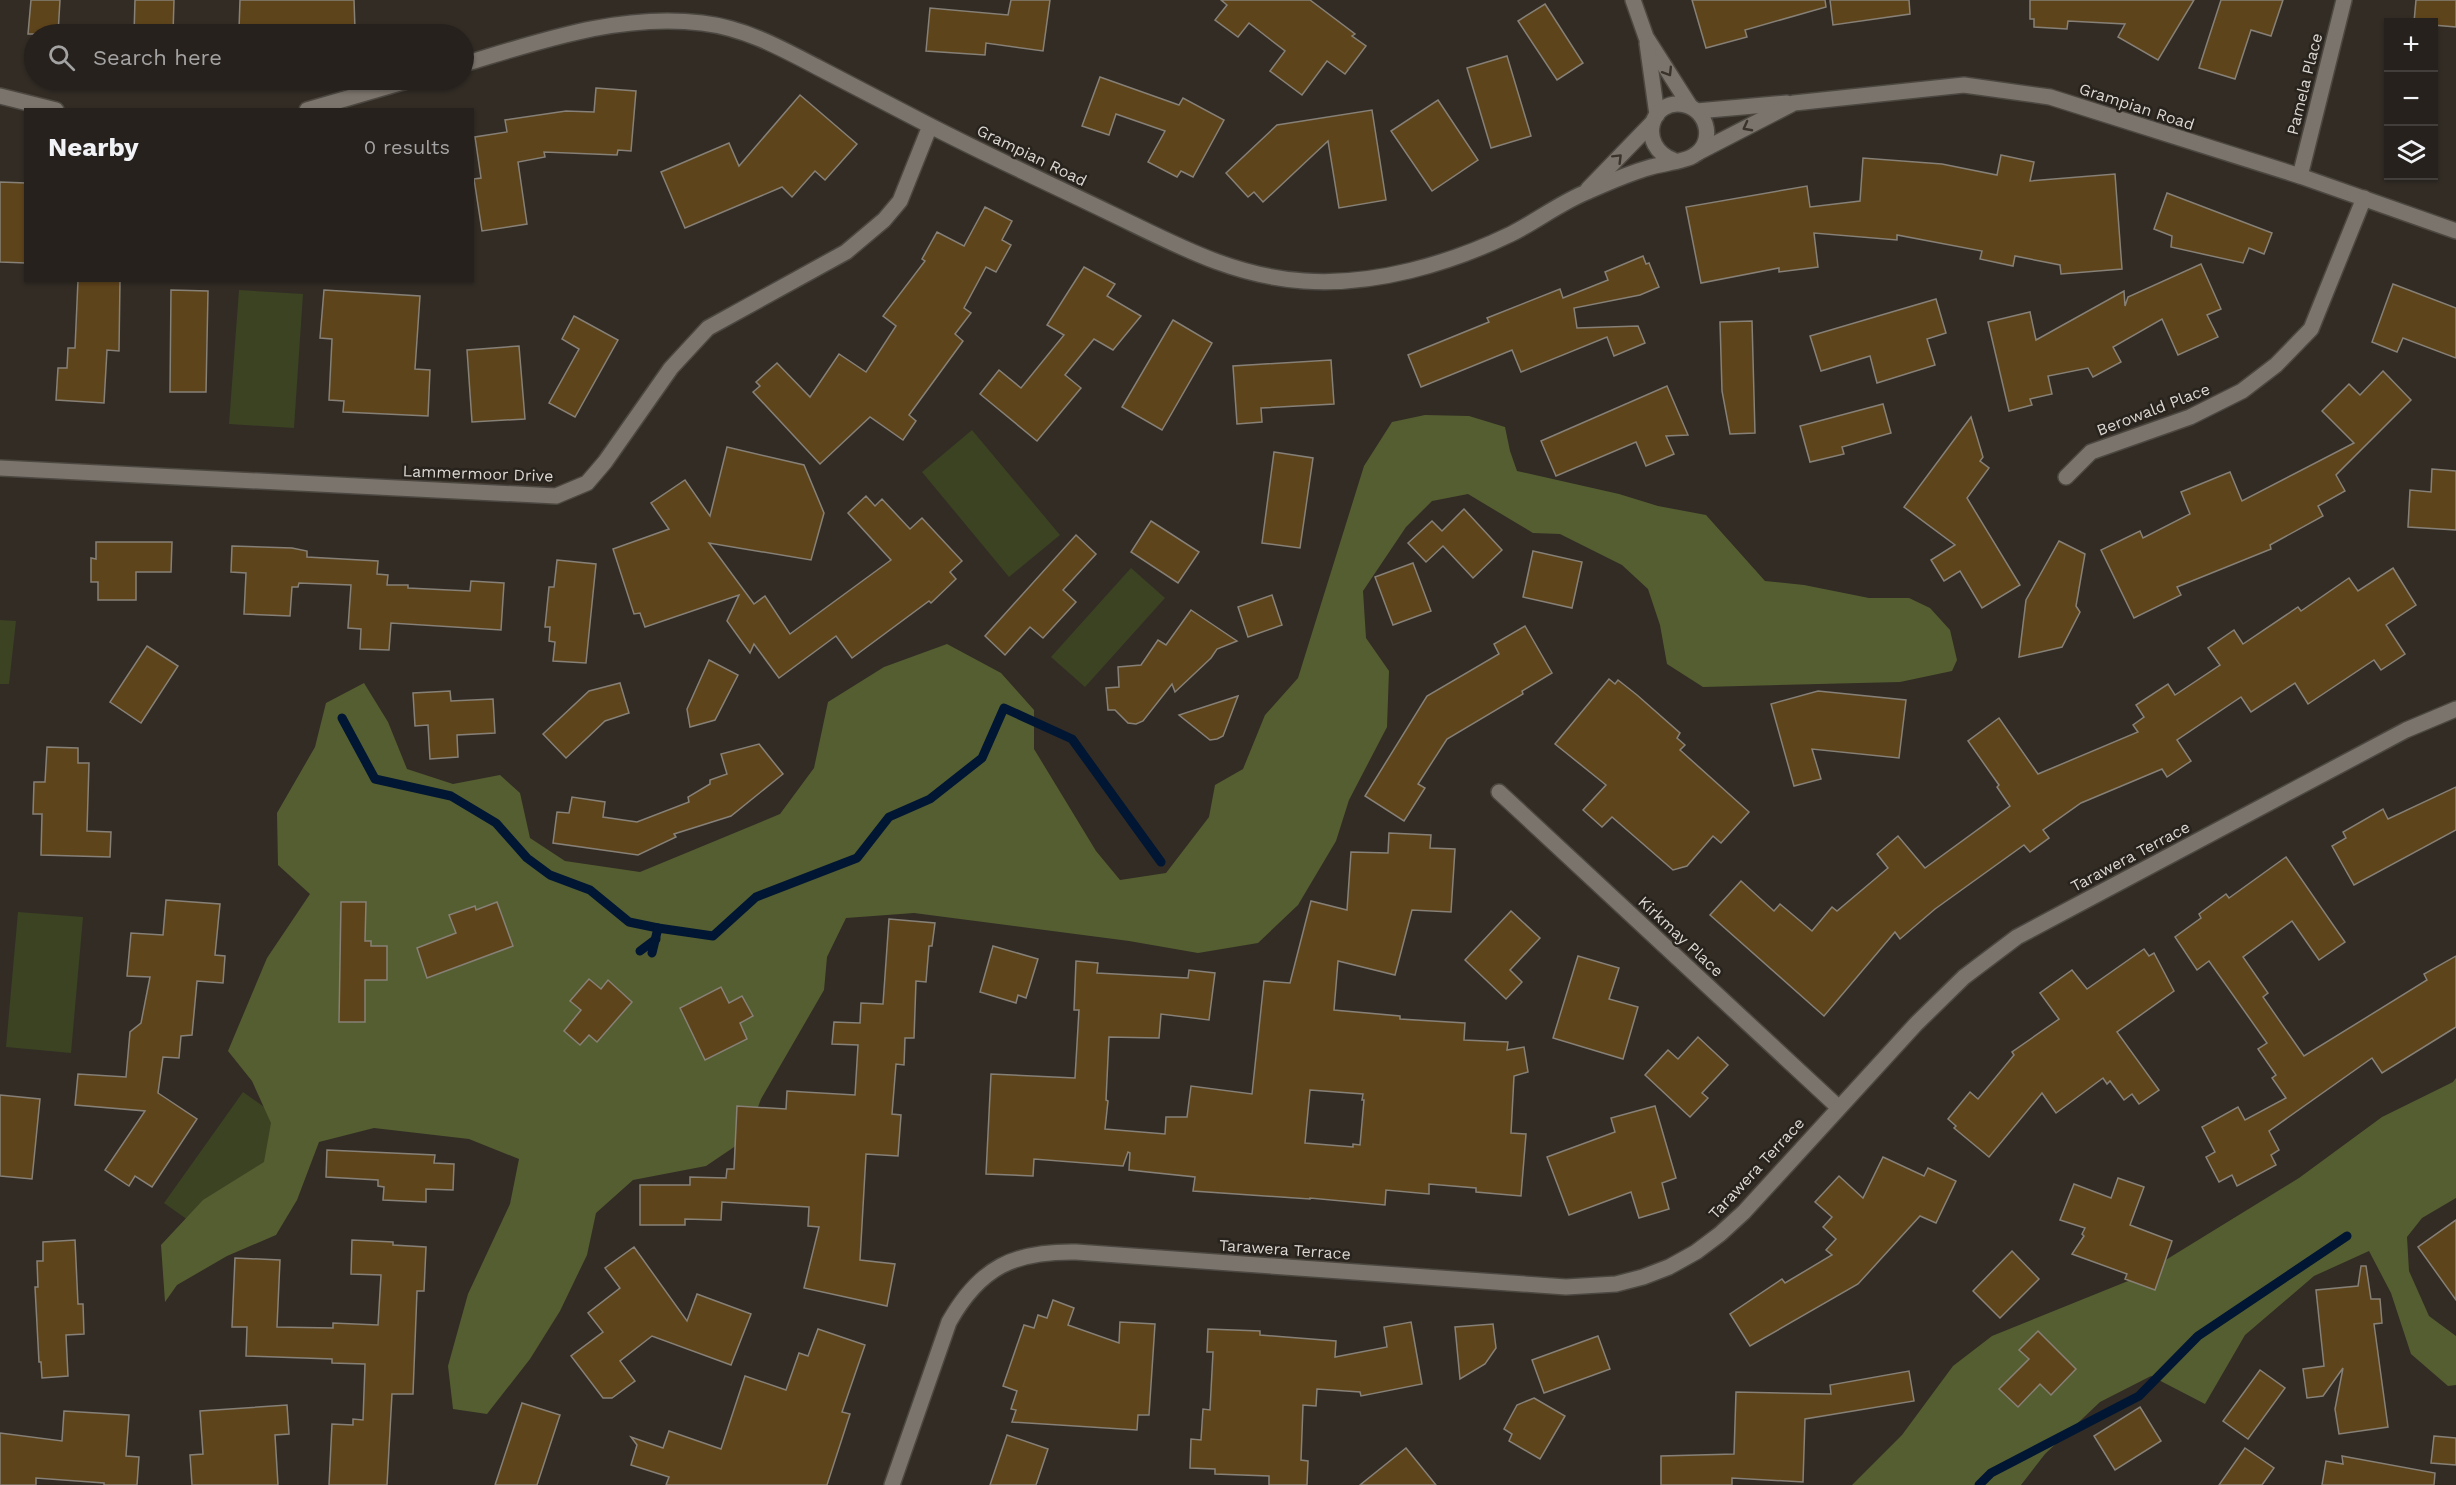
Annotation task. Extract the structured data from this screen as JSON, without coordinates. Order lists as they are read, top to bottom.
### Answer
{
  "streets": {
    "street": [
      "Pamela Place",
      "Grampian Road",
      "Berowald Place",
      "Lammermoor Drive",
      "Tarawera Terrace",
      "Kirkmay Place"
    ]
  },
  "crossings": [
    ["Pamela Place", "Grampian Road"],
    ["Grampian Road", "Berowald Place"],
    ["Grampian Road", "Lammermoor Drive"],
    ["Tarawera Terrace", "Kirkmay Place"]
  ],
  "page": {
    "map_buttons": ["+", "−"],
    "search": "Search here",
    "heading": ["Nearby", "0 results"]
  }
}
